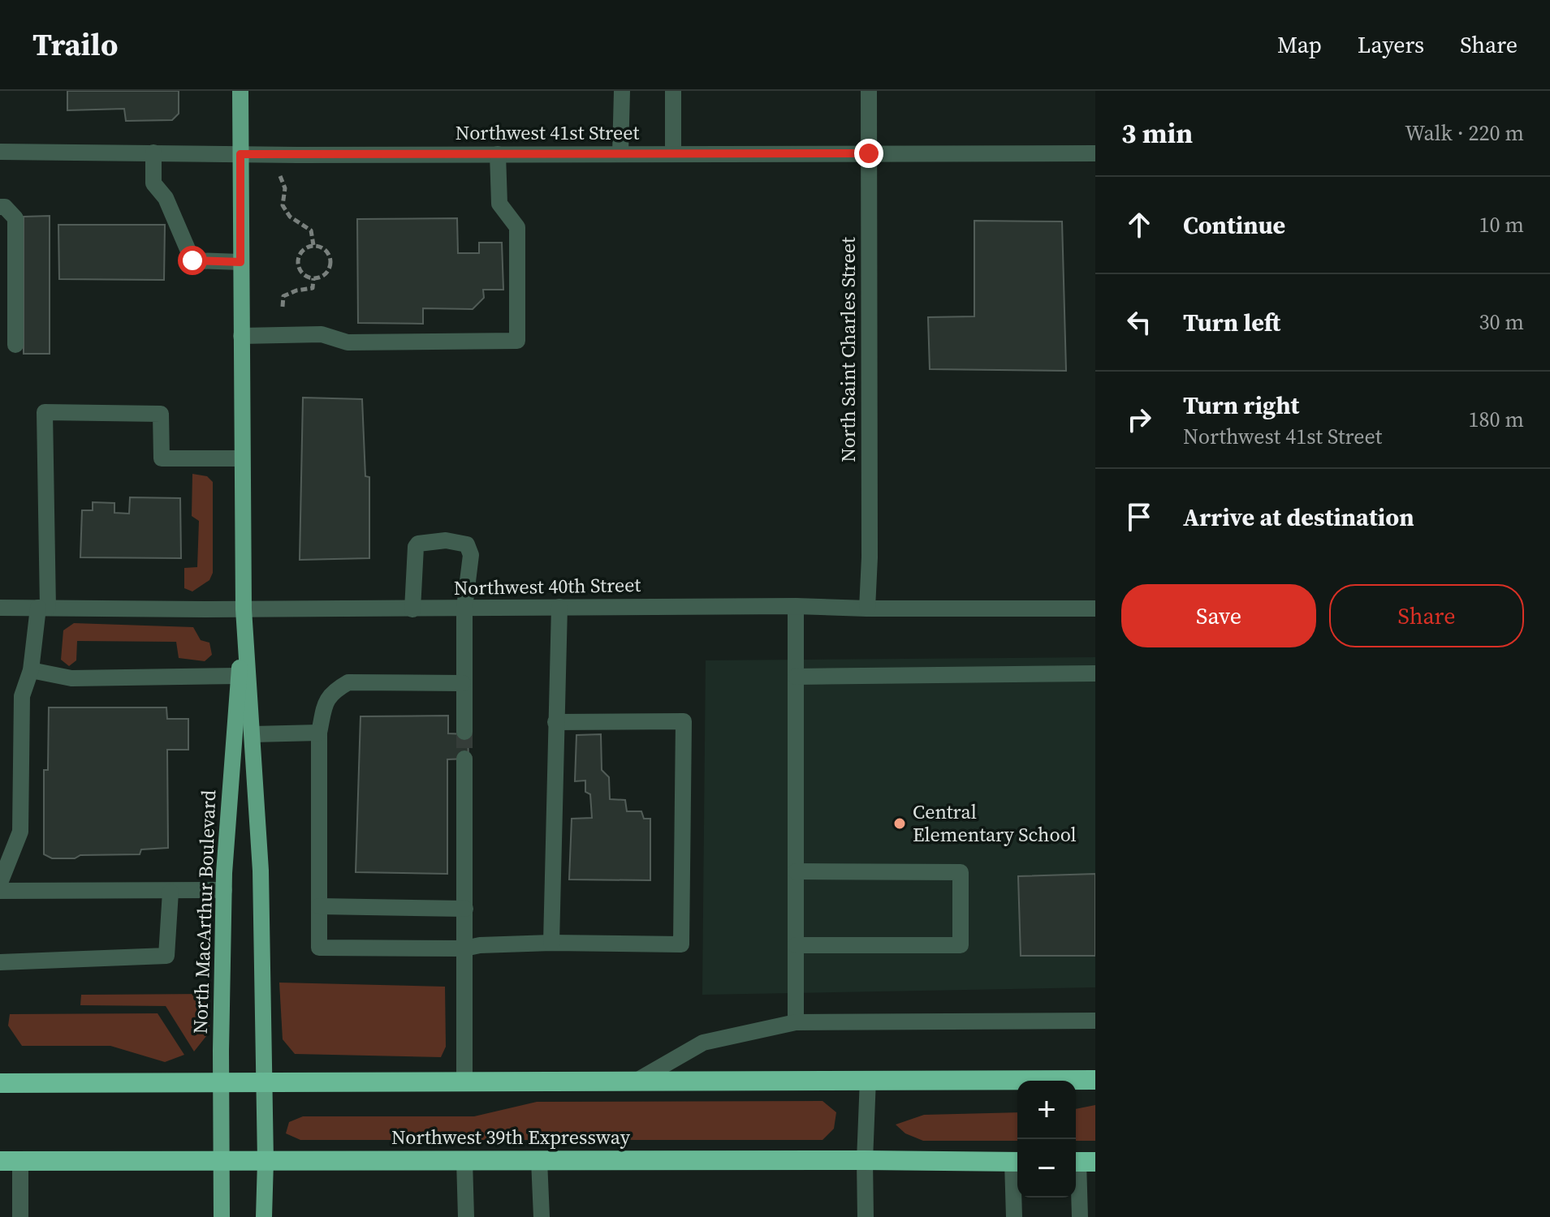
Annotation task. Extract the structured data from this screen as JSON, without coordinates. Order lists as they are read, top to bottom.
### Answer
{
  "streets": {
    "highway": ["Northwest 39th Expressway"],
    "main road": ["North MacArthur Boulevard"],
    "street": ["Northwest 41st Street", "North Saint Charles Street", "Northwest 40th Street"]
  },
  "crossings": [
    ["Northwest 41st Street", "North Saint Charles Street"],
    ["Northwest 41st Street", "North MacArthur Boulevard"],
    ["North Saint Charles Street", "Northwest 40th Street"],
    ["Northwest 40th Street", "North MacArthur Boulevard"],
    ["North MacArthur Boulevard", "Northwest 39th Expressway"]
  ],
  "places": ["Central Elementary School"],
  "page": {
    "header": "Trailo",
    "nav": ["Map", "Layers", "Share"],
    "heading": ["3 min", "Walk · 220 m"],
    "list": [
      ["Continue", "10 m"],
      ["Turn left", "30 m"],
      ["Turn right", "Northwest 41st Street", "180 m"],
      "Arrive at destination"
    ],
    "buttons": ["Save", "Share"],
    "map_buttons": ["+", "−"]
  }
}
